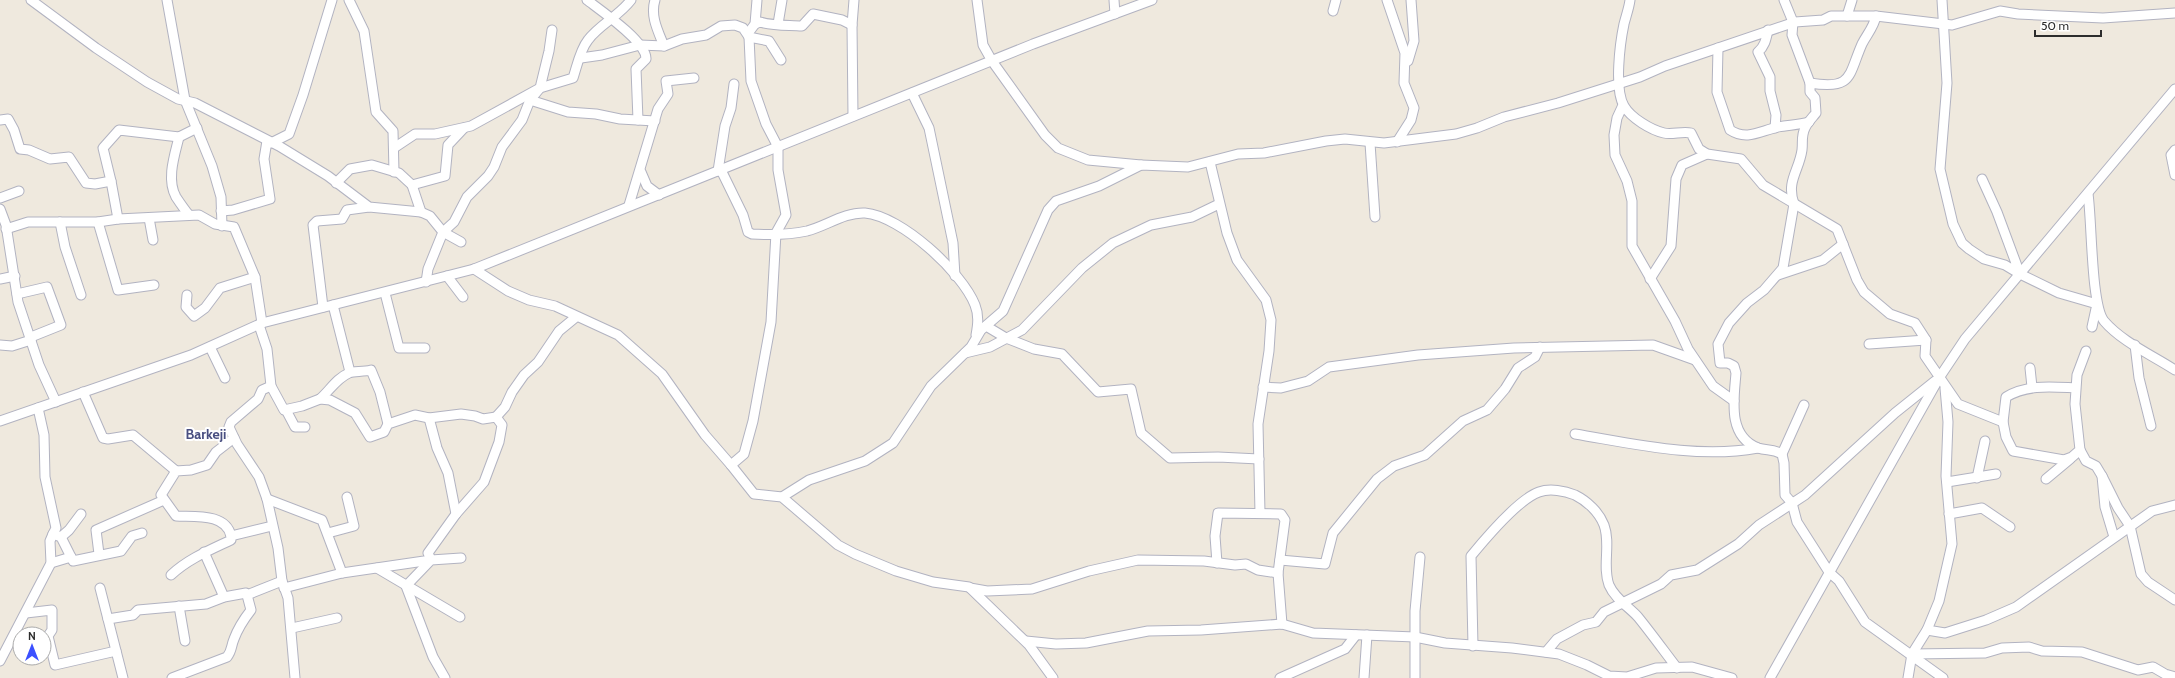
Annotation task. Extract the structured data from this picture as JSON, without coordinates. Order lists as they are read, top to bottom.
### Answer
{
  "districts": ["Barkeji"],
  "scale_bar": "50 m",
  "north": "top"
}
